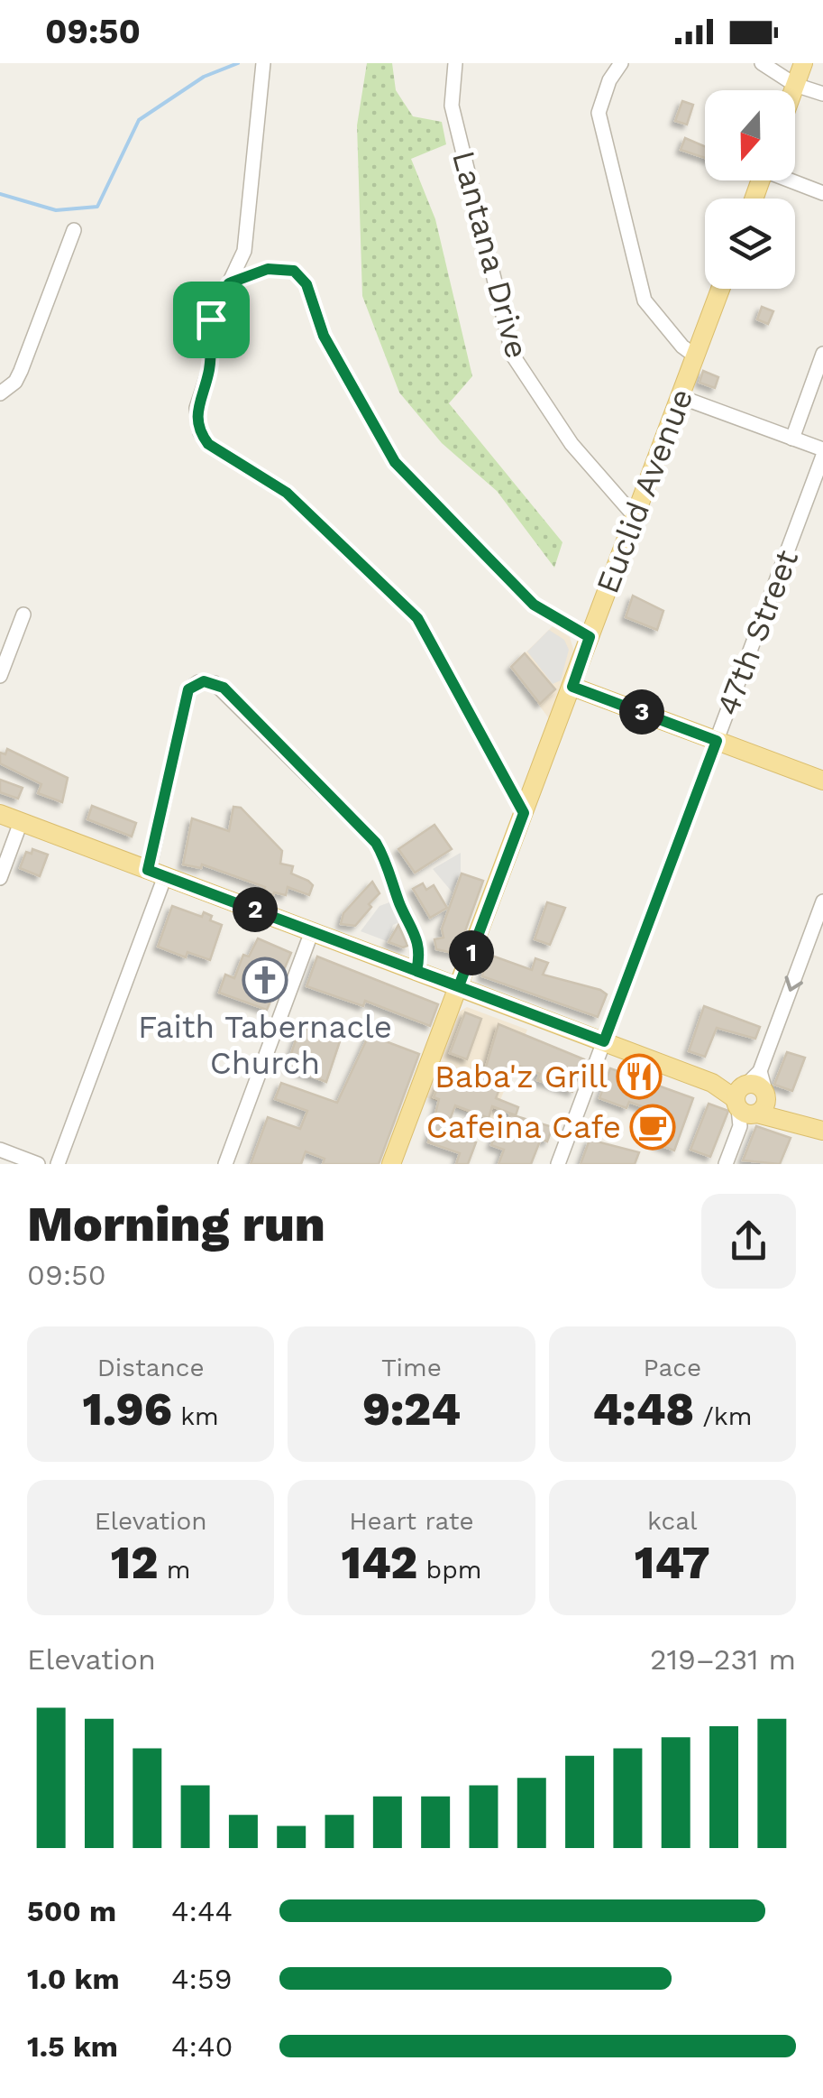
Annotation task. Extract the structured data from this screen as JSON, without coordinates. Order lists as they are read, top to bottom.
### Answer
{
  "streets": {
    "main road": ["Euclid Avenue"],
    "street": ["Lantana Drive", "47th Street"]
  },
  "crossings": [
    ["Lantana Drive", "Euclid Avenue"]
  ],
  "places": {
    "church": ["Faith Tabernacle Church"],
    "restaurant": ["Baba'z Grill"],
    "cafe": ["Cafeina Cafe"]
  },
  "north": "bottom",
  "page": {
    "status": "09:50",
    "pins": ["3", "2", "1"],
    "heading": ["Morning run", "09:50"],
    "stats": [
      ["Distance", "1.96 km"],
      ["Time", "9:24"],
      ["Pace", "4:48 /km"],
      ["Elevation", "12 m"],
      ["Heart rate", "142 bpm"],
      ["kcal", "147"]
    ],
    "chart": ["Elevation", "219–231 m"],
    "list": [
      {
        "name": "500 m",
        "note": "4:44"
      },
      {
        "name": "1.0 km",
        "note": "4:59"
      },
      {
        "name": "1.5 km",
        "note": "4:40"
      }
    ]
  }
}
